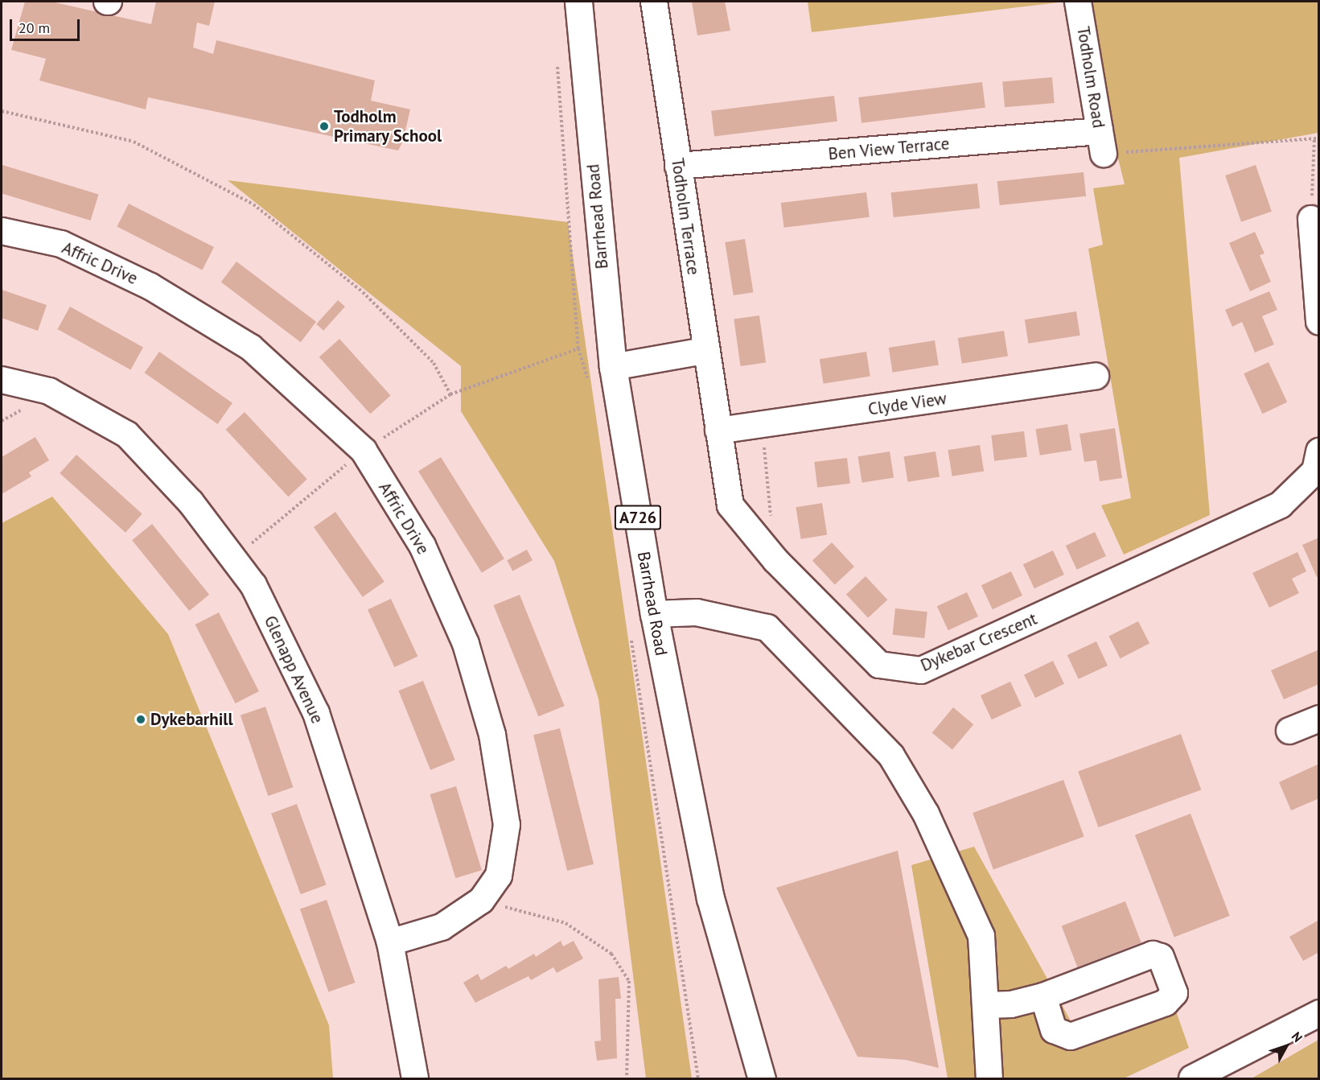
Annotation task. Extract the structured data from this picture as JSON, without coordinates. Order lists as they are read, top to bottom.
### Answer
{
  "streets": {
    "main road": ["Barrhead Road", "A726"],
    "street": [
      "Todholm Road",
      "Ben View Terrace",
      "Todholm Terrace",
      "Affric Drive",
      "Clyde View",
      "Dykebar Crescent",
      "Glenapp Avenue"
    ]
  },
  "crossings": [
    ["Todholm Road", "Ben View Terrace"],
    ["Ben View Terrace", "Todholm Terrace"],
    ["Todholm Terrace", "Clyde View"],
    ["Todholm Terrace", "Dykebar Crescent"],
    ["Affric Drive", "Glenapp Avenue"],
    ["Clyde View", "Dykebar Crescent"]
  ],
  "places": ["Todholm Primary School", "Dykebarhill"],
  "scale_bar": "20 m",
  "north": "top right"
}
